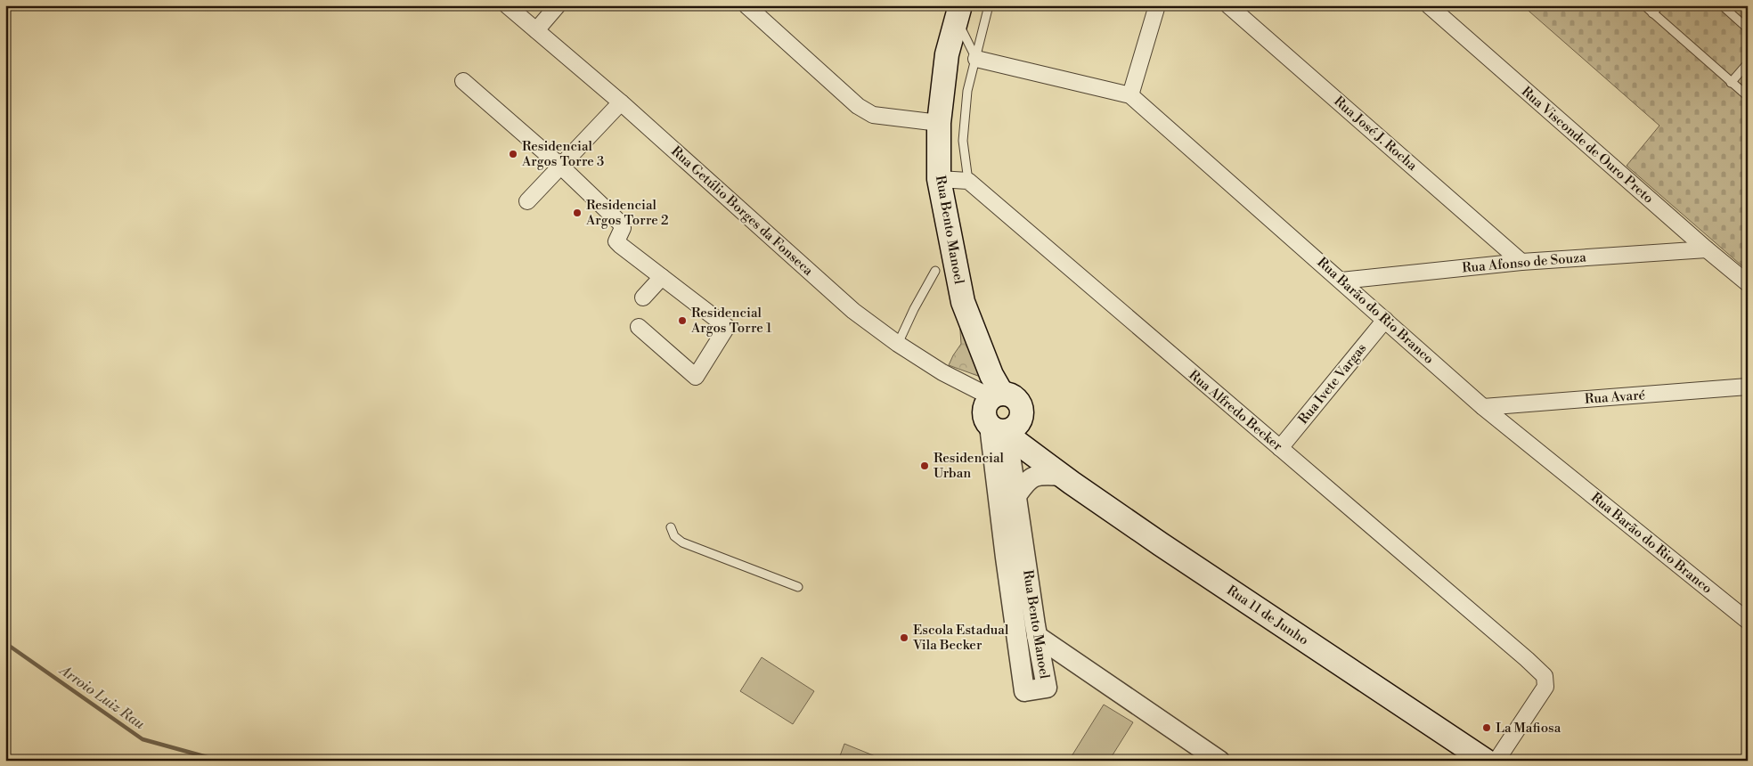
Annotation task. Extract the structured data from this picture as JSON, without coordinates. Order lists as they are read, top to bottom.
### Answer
{
  "streets": {
    "main road": ["Rua Bento Manoel", "Rua 11 de Junho"],
    "street": [
      "Rua José J. Rocha",
      "Rua Visconde de Ouro Preto",
      "Rua Getúlio Borges da Fonseca",
      "Rua Afonso de Souza",
      "Rua Barão do Rio Branco",
      "Rua Ivete Vargas",
      "Rua Avaré",
      "Rua Alfredo Becker"
    ]
  },
  "crossings": [
    ["Rua José J. Rocha", "Rua Afonso de Souza"],
    ["Rua Visconde de Ouro Preto", "Rua Afonso de Souza"],
    ["Rua Getúlio Borges da Fonseca", "Rua Bento Manoel"],
    ["Rua Getúlio Borges da Fonseca", "Rua 11 de Junho"],
    ["Rua Bento Manoel", "Rua 11 de Junho"],
    ["Rua Afonso de Souza", "Rua Barão do Rio Branco"],
    ["Rua Barão do Rio Branco", "Rua Ivete Vargas"],
    ["Rua Barão do Rio Branco", "Rua Avaré"],
    ["Rua Ivete Vargas", "Rua Alfredo Becker"]
  ],
  "water": ["Arroio Luiz Rau"],
  "places": [
    "Residencial Argos Torre 3",
    "Residencial Argos Torre 2",
    "Residencial Argos Torre 1",
    "Residencial Urban",
    "Escola Estadual Vila Becker",
    "La Mafiosa"
  ]
}
